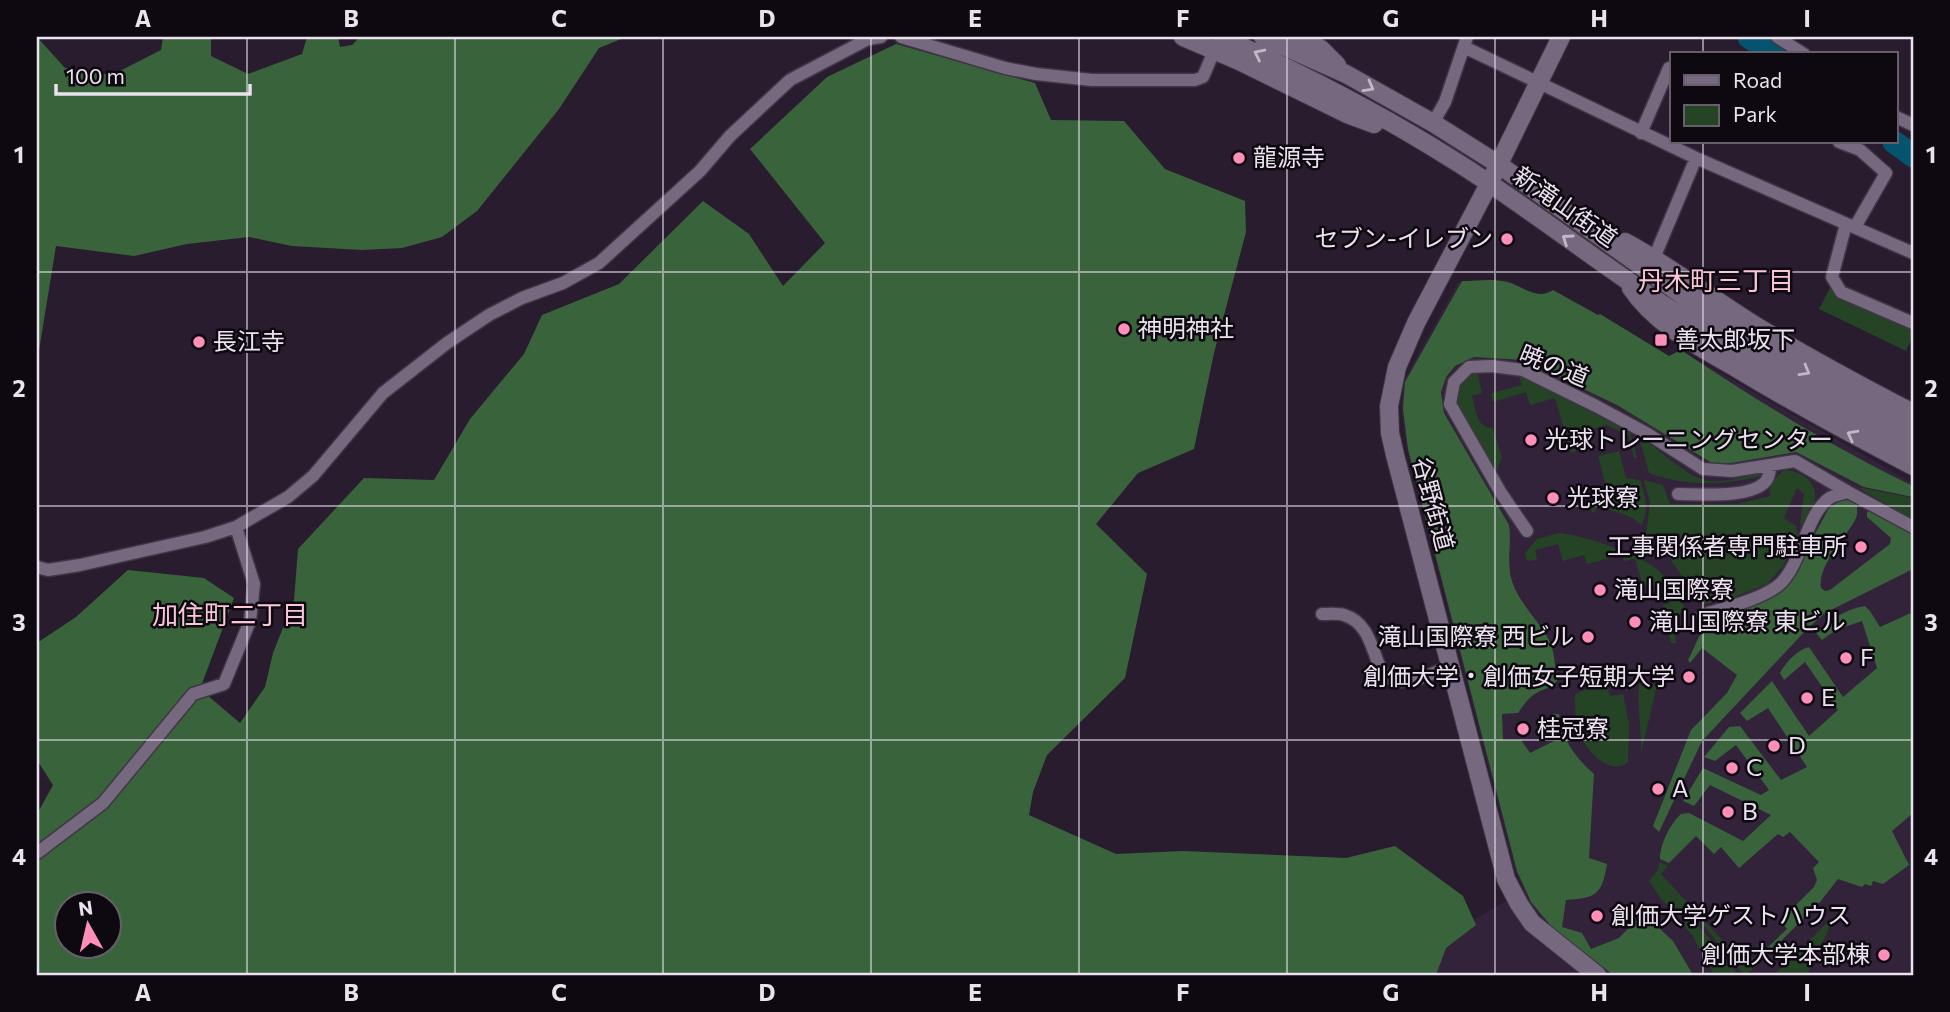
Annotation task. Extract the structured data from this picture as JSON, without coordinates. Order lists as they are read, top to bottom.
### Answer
{
  "streets": {
    "main road": ["新滝山街道", "谷野街道"],
    "street": ["暁の道"]
  },
  "crossings": [
    ["新滝山街道", "谷野街道"]
  ],
  "districts": ["丹木町三丁目", "加住町二丁目"],
  "places": {
    "other": [
      "龍源寺",
      "セブン-イレブン",
      "神明神社",
      "長江寺",
      "光球トレーニングセンター",
      "光球寮",
      "工事関係者専門駐車所",
      "滝山国際寮",
      "滝山国際寮 東ビル",
      "滝山国際寮 西ビル",
      "F",
      "創価大学・創価女子短期大学",
      "E",
      "桂冠寮",
      "D",
      "C",
      "A",
      "B",
      "創価大学ゲストハウス",
      "創価大学本部棟"
    ],
    "transit": ["善太郎坂下"]
  },
  "legend": ["Road", "Park"],
  "scale_bar": "100 m",
  "north": "top",
  "grid": {
    "columns": [
      "A",
      "B",
      "C",
      "D",
      "E",
      "F",
      "G",
      "H",
      "I"
    ],
    "rows": [
      "1",
      "2",
      "3",
      "4"
    ]
  }
}
